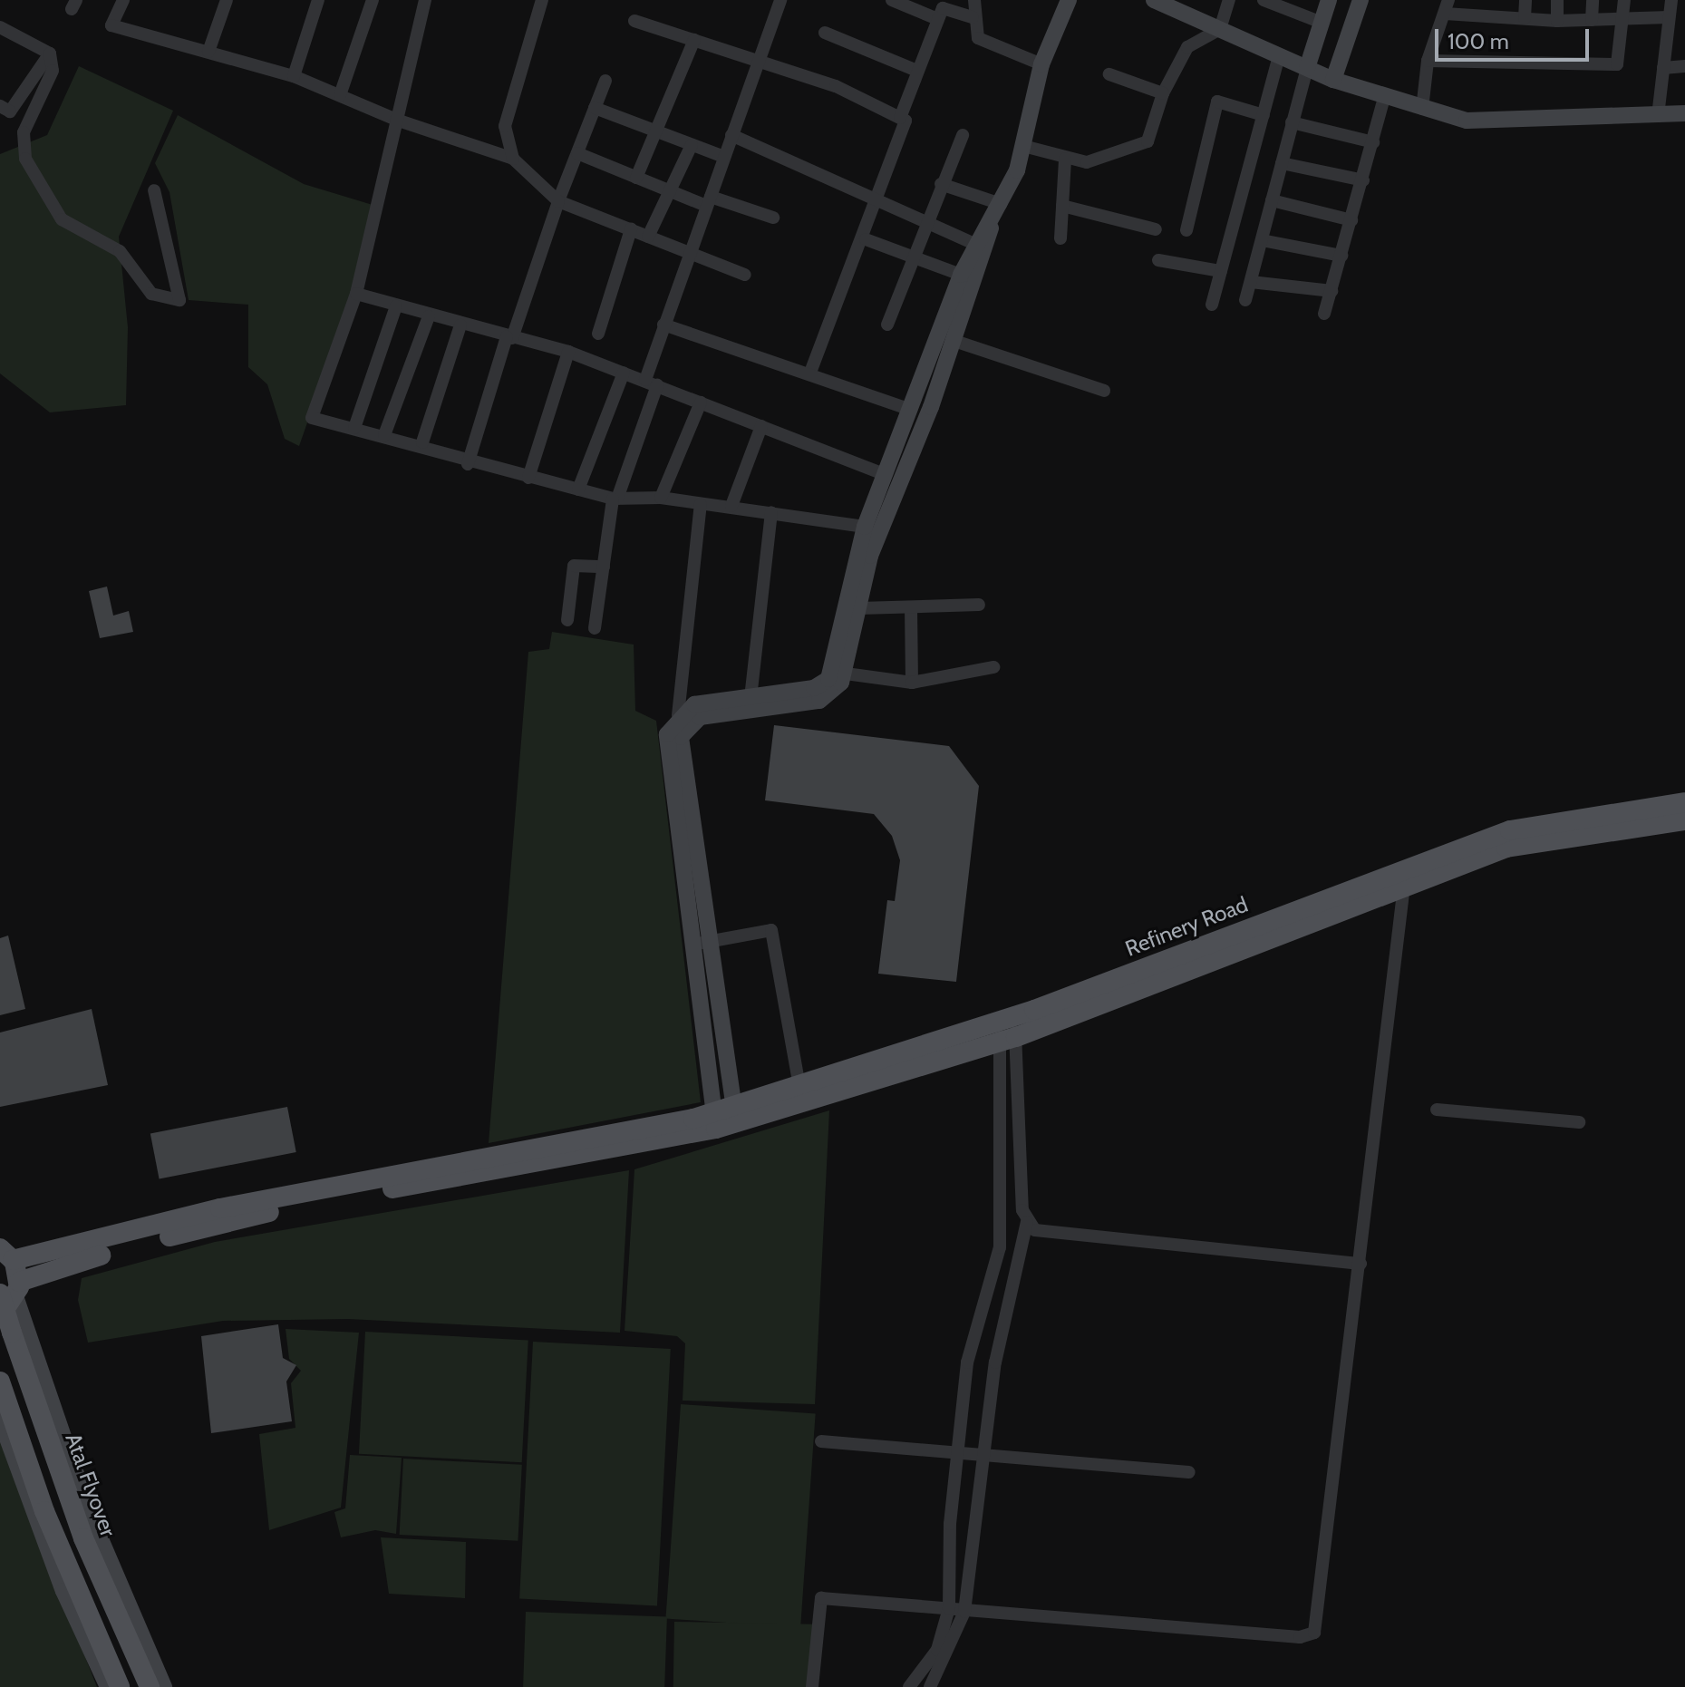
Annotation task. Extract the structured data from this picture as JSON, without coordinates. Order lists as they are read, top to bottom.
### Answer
{
  "streets": {
    "main road": ["Refinery Road", "Atal Flyover"]
  },
  "scale_bar": "100 m"
}
